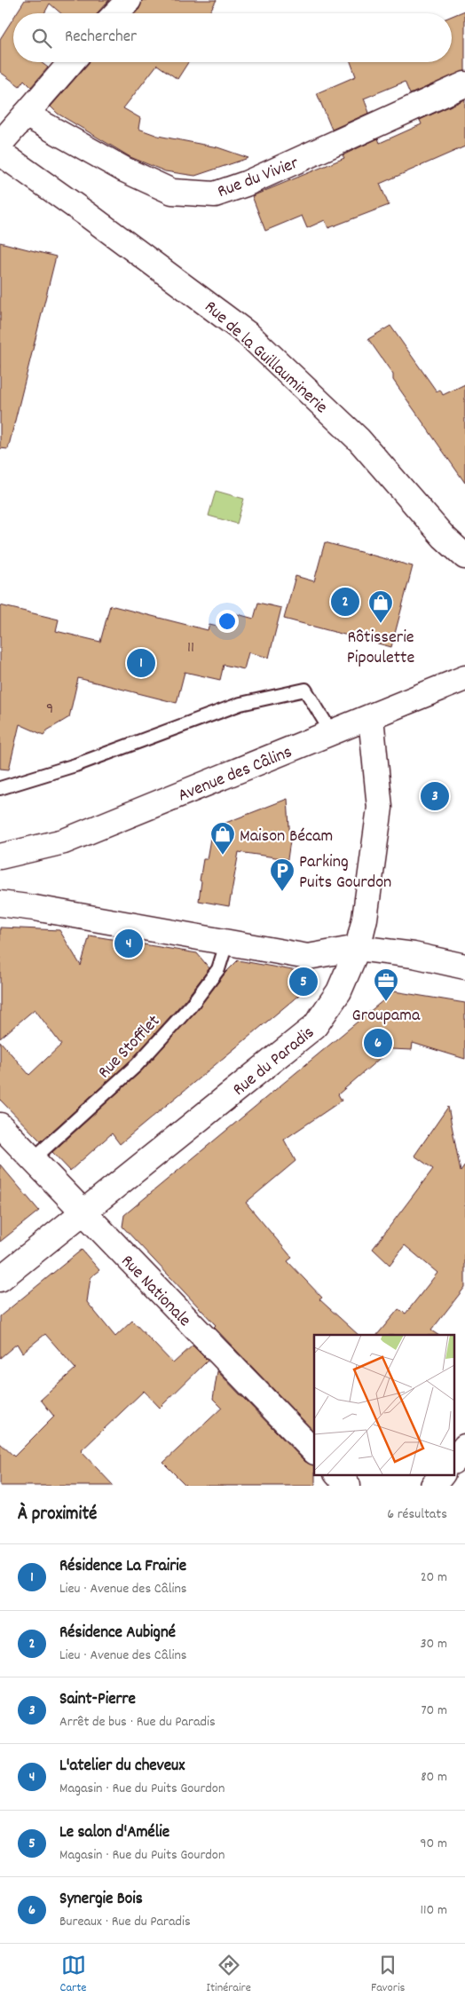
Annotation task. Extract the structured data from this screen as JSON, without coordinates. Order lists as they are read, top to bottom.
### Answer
{
  "streets": {
    "street": [
      "Rue du Vivier",
      "Rue de la Guillauminerie",
      "Avenue des Câlins",
      "Rue du Paradis",
      "Rue Nationale"
    ],
    "lane": ["Rue Stofflet"]
  },
  "crossings": [
    ["Avenue des Câlins", "Rue du Paradis"],
    ["Rue Stofflet", "Rue Nationale"],
    ["Rue du Paradis", "Rue Nationale"]
  ],
  "places": {
    "shop": ["Rôtisserie Pipoulette", "Maison Bécam"],
    "parking": ["Parking Puits Gourdon"],
    "office": ["Groupama"]
  },
  "house_numbers": ["11", "9"],
  "page": {
    "search": "Rechercher",
    "pins": [
      "2",
      "1",
      "3",
      "4",
      "5",
      "6"
    ],
    "heading": ["À proximité", "6 résultats"],
    "list": [
      {
        "mark": "1",
        "name": "Résidence La Frairie",
        "note": "Lieu · Avenue des Câlins",
        "value": "20 m"
      },
      {
        "mark": "2",
        "name": "Résidence Aubigné",
        "note": "Lieu · Avenue des Câlins",
        "value": "30 m"
      },
      {
        "mark": "3",
        "name": "Saint-Pierre",
        "note": "Arrêt de bus · Rue du Paradis",
        "value": "70 m"
      },
      {
        "mark": "4",
        "name": "L'atelier du cheveux",
        "note": "Magasin · Rue du Puits Gourdon",
        "value": "80 m"
      },
      {
        "mark": "5",
        "name": "Le salon d'Amélie",
        "note": "Magasin · Rue du Puits Gourdon",
        "value": "90 m"
      },
      {
        "mark": "6",
        "name": "Synergie Bois",
        "note": "Bureaux · Rue du Paradis",
        "value": "110 m"
      }
    ],
    "nav": ["Carte", "Itinéraire", "Favoris"]
  }
}
